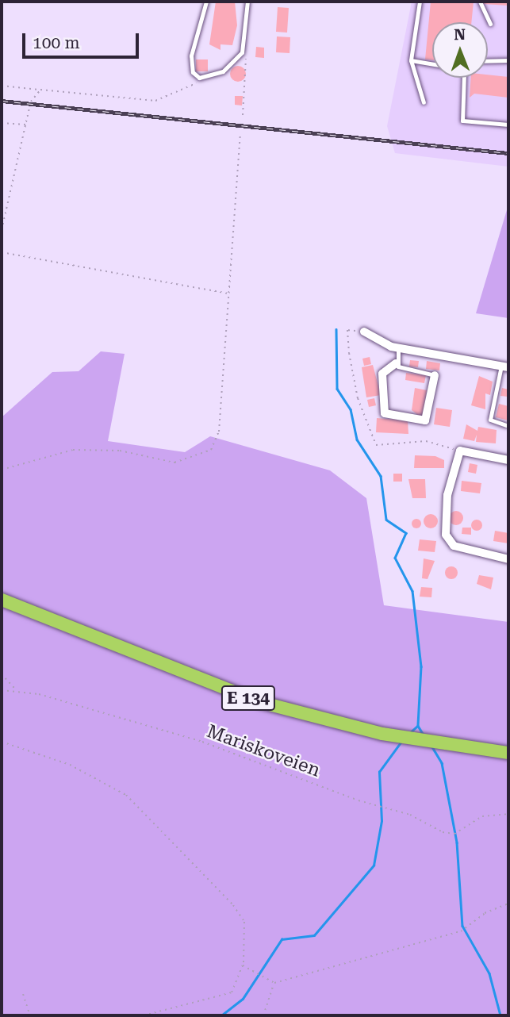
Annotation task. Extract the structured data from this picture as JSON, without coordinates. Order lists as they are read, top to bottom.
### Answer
{
  "streets": {
    "highway": ["E 134"],
    "path": ["Mariskoveien"]
  },
  "scale_bar": "100 m",
  "north": "top"
}
